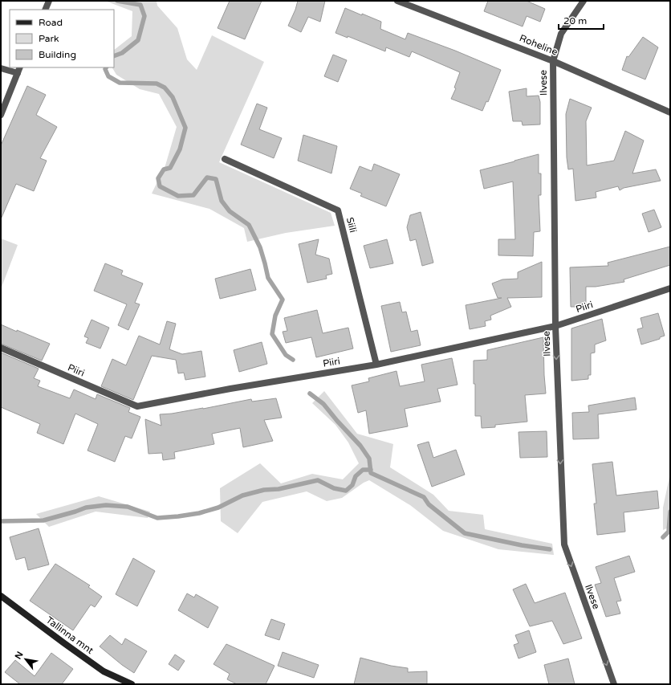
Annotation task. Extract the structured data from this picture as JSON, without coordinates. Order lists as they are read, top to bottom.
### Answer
{
  "streets": {
    "main road": ["Tallinna mnt"],
    "street": [
      "Roheline",
      "Ilvese",
      "Siili",
      "Piiri"
    ]
  },
  "crossings": [
    ["Roheline", "Ilvese"],
    ["Ilvese", "Piiri"],
    ["Siili", "Piiri"]
  ],
  "one_way": ["Ilvese"],
  "legend": ["Road", "Park", "Building"],
  "scale_bar": "20 m",
  "north": "top left"
}
